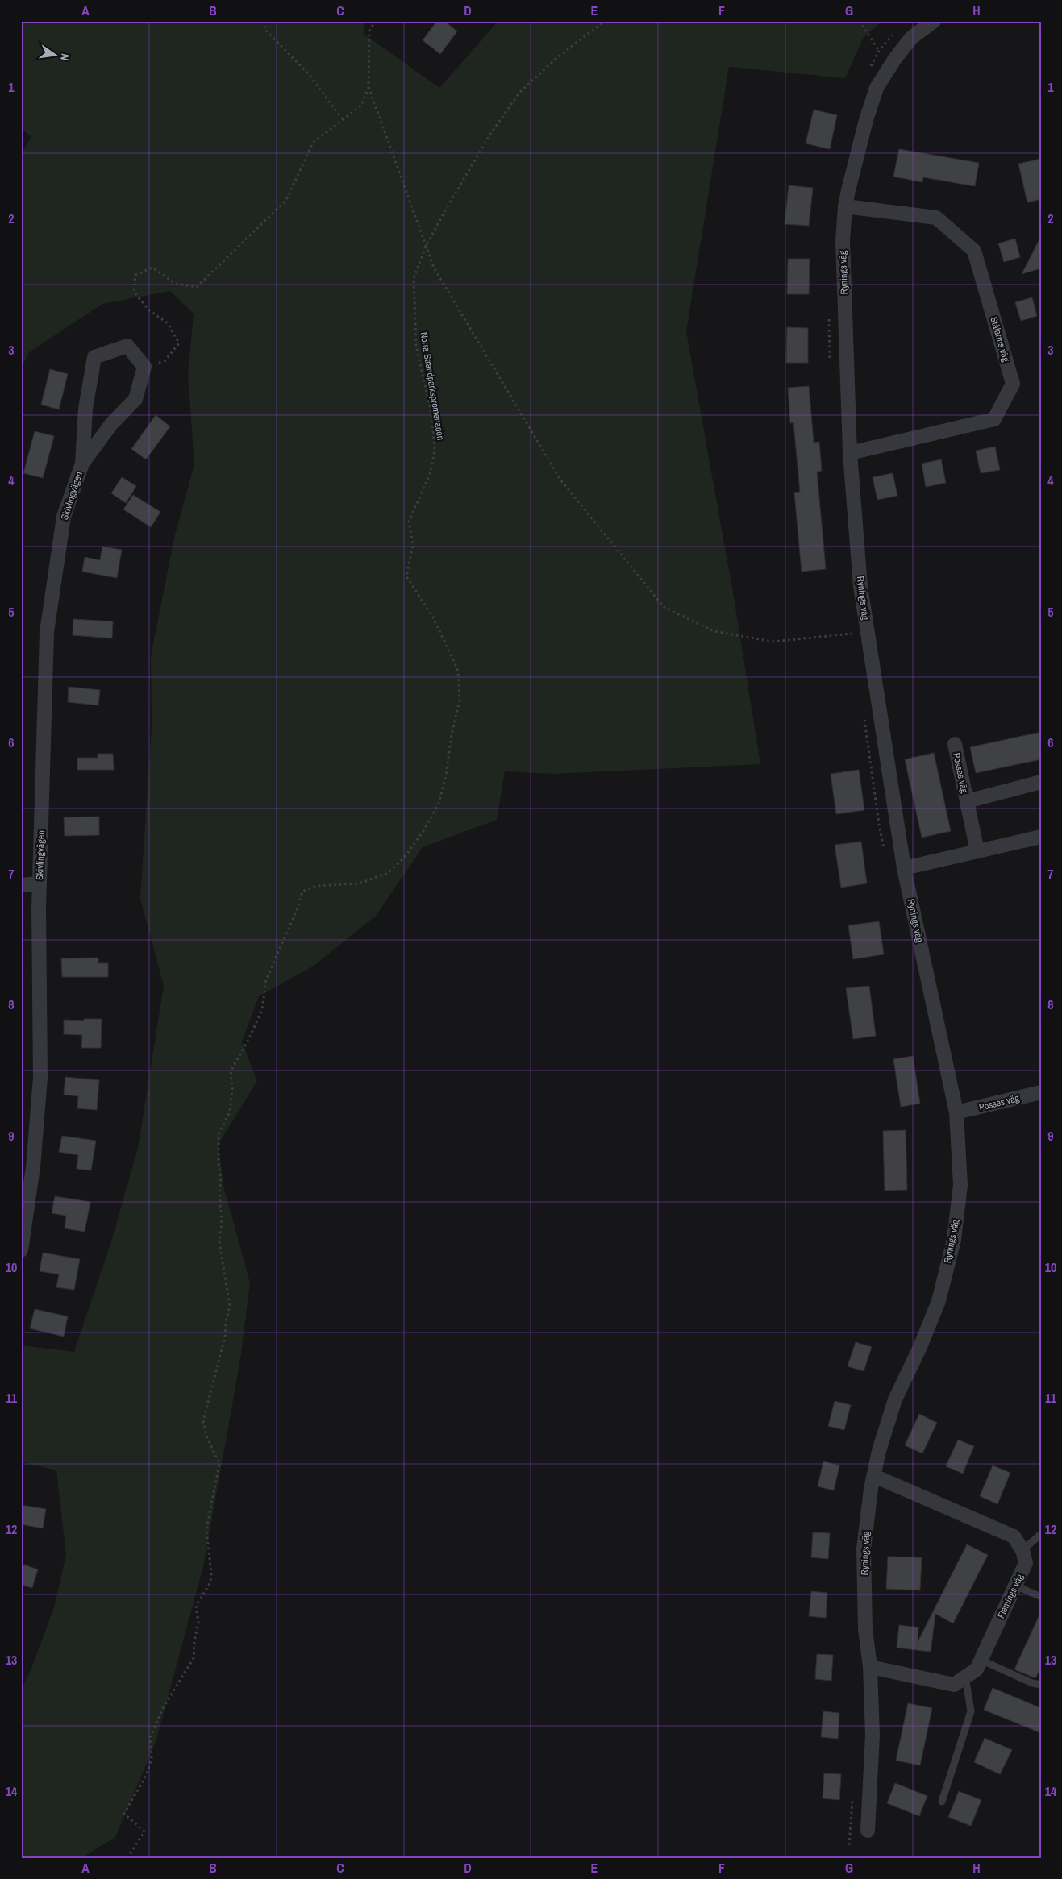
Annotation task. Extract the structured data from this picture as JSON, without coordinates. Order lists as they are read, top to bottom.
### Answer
{
  "streets": {
    "street": [
      "Rynings väg",
      "Stålarms väg",
      "Skivlingvägen",
      "Posses väg",
      "Flemings väg"
    ],
    "path": ["Norra Strandparkspromenaden"]
  },
  "crossings": [
    ["Rynings väg", "Stålarms väg"],
    ["Rynings väg", "Posses väg"],
    ["Rynings väg", "Flemings väg"]
  ],
  "north": "right",
  "grid": {
    "columns": [
      "A",
      "B",
      "C",
      "D",
      "E",
      "F",
      "G",
      "H"
    ],
    "rows": [
      "1",
      "2",
      "3",
      "4",
      "5",
      "6",
      "7",
      "8",
      "9",
      "10",
      "11",
      "12",
      "13",
      "14"
    ]
  }
}
